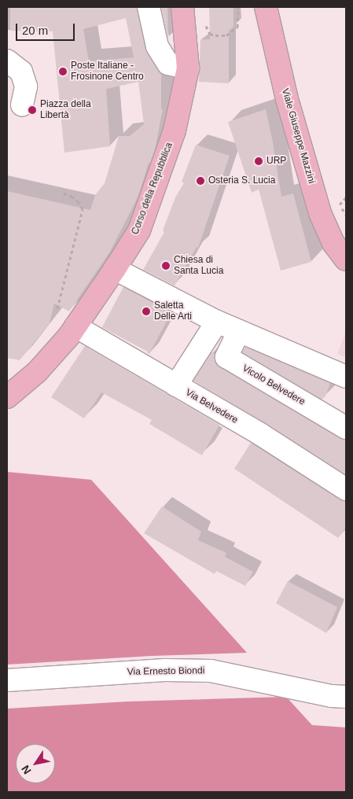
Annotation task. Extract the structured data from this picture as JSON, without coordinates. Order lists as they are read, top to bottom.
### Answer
{
  "streets": {
    "main road": ["Viale Giuseppe Mazzini", "Corso della Repubblica"],
    "street": ["Vicolo Belvedere", "Via Belvedere", "Via Ernesto Biondi"]
  },
  "crossings": [
    ["Corso della Repubblica", "Via Belvedere"]
  ],
  "places": [
    "Poste Italiane - Frosinone Centro",
    "Piazza della Libertà",
    "URP",
    "Osteria S. Lucia",
    "Chiesa di Santa Lucia",
    "Saletta Delle Arti"
  ],
  "scale_bar": "20 m",
  "north": "bottom left"
}
